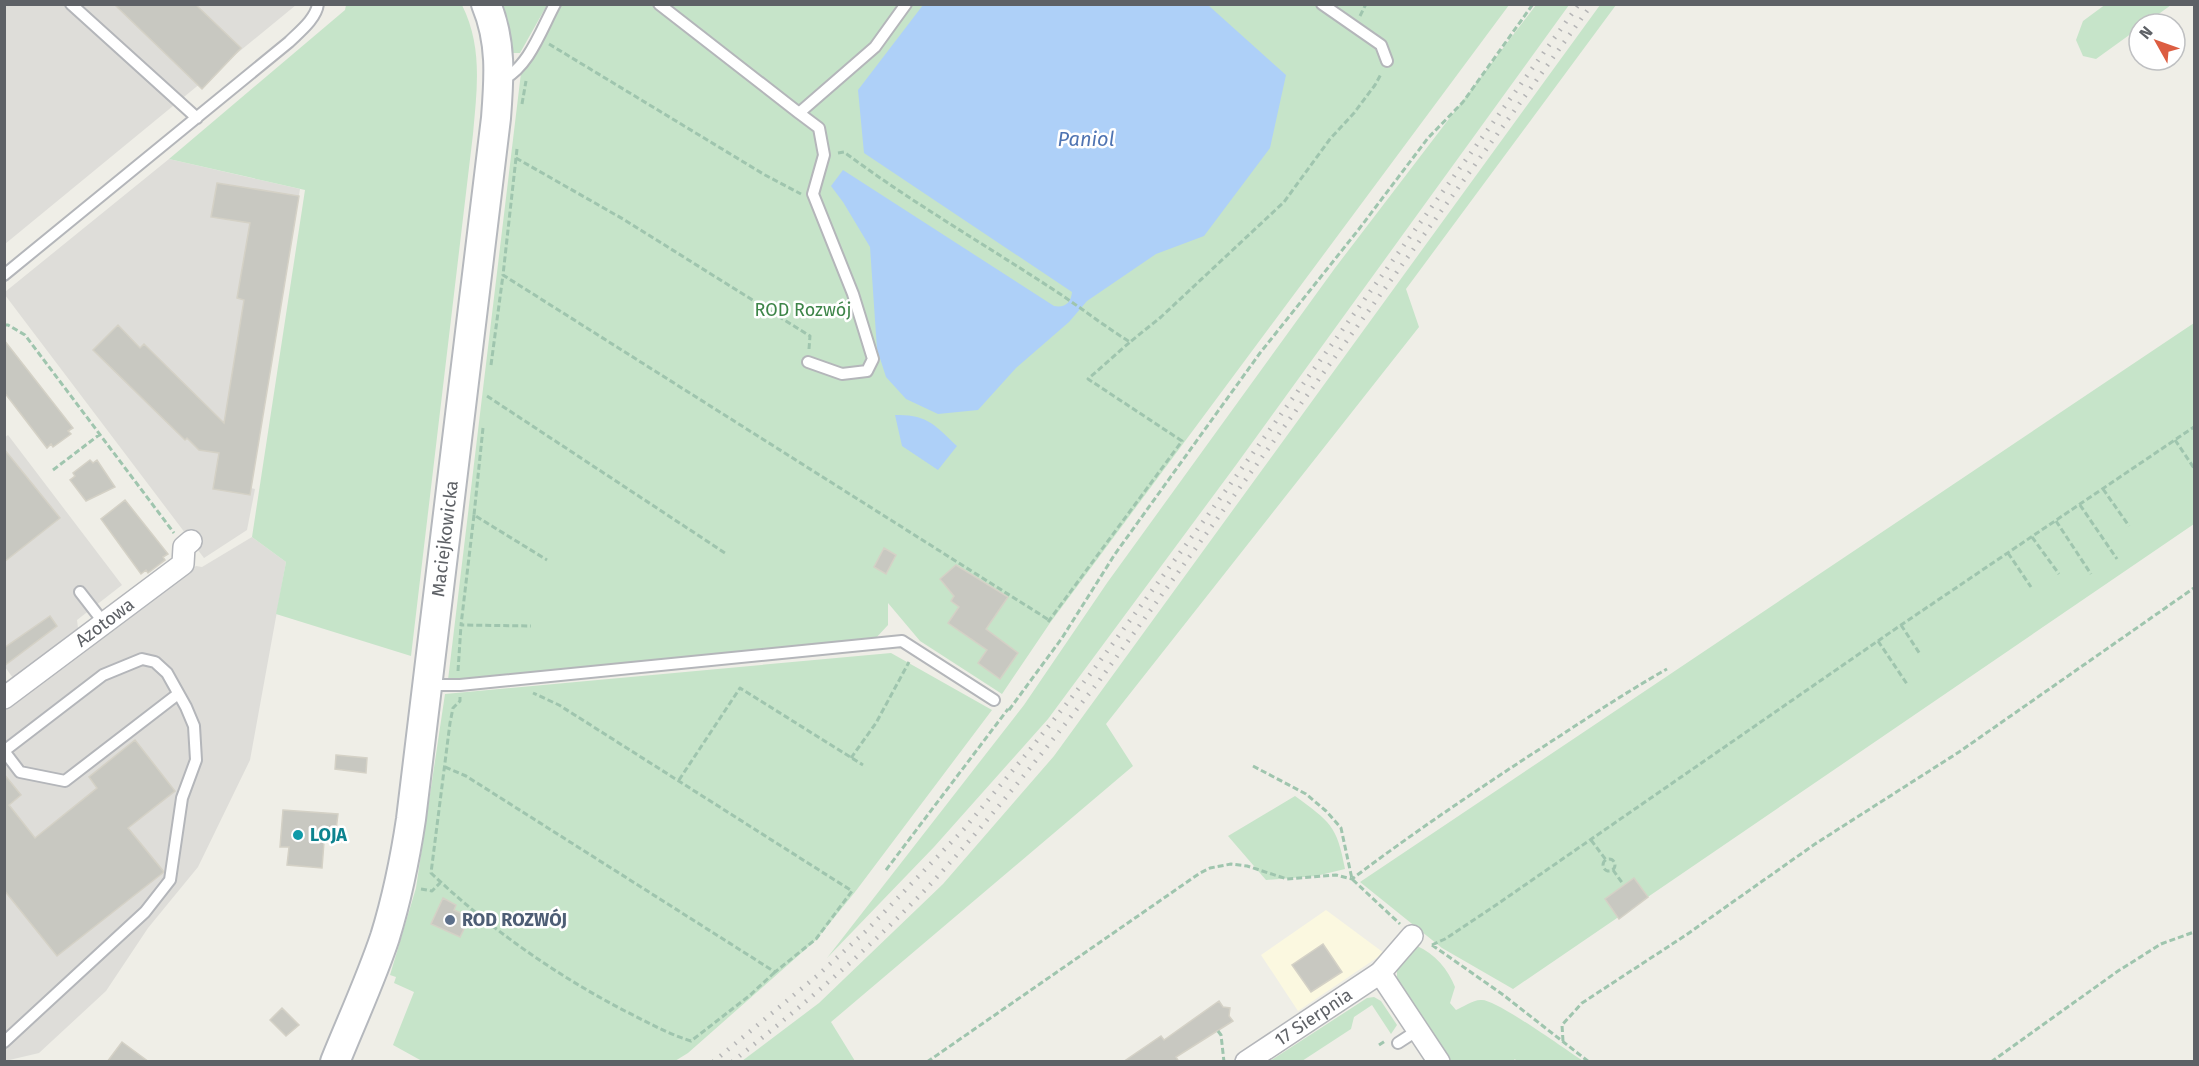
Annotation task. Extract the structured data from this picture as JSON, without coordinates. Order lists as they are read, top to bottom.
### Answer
{
  "streets": {
    "street": ["Maciejkowicka", "Azotowa", "17 Sierpnia"]
  },
  "water": ["Paniol"],
  "parks": ["ROD Rozwój"],
  "places": ["LOJA", "ROD ROZWÓJ"],
  "north": "top left"
}
